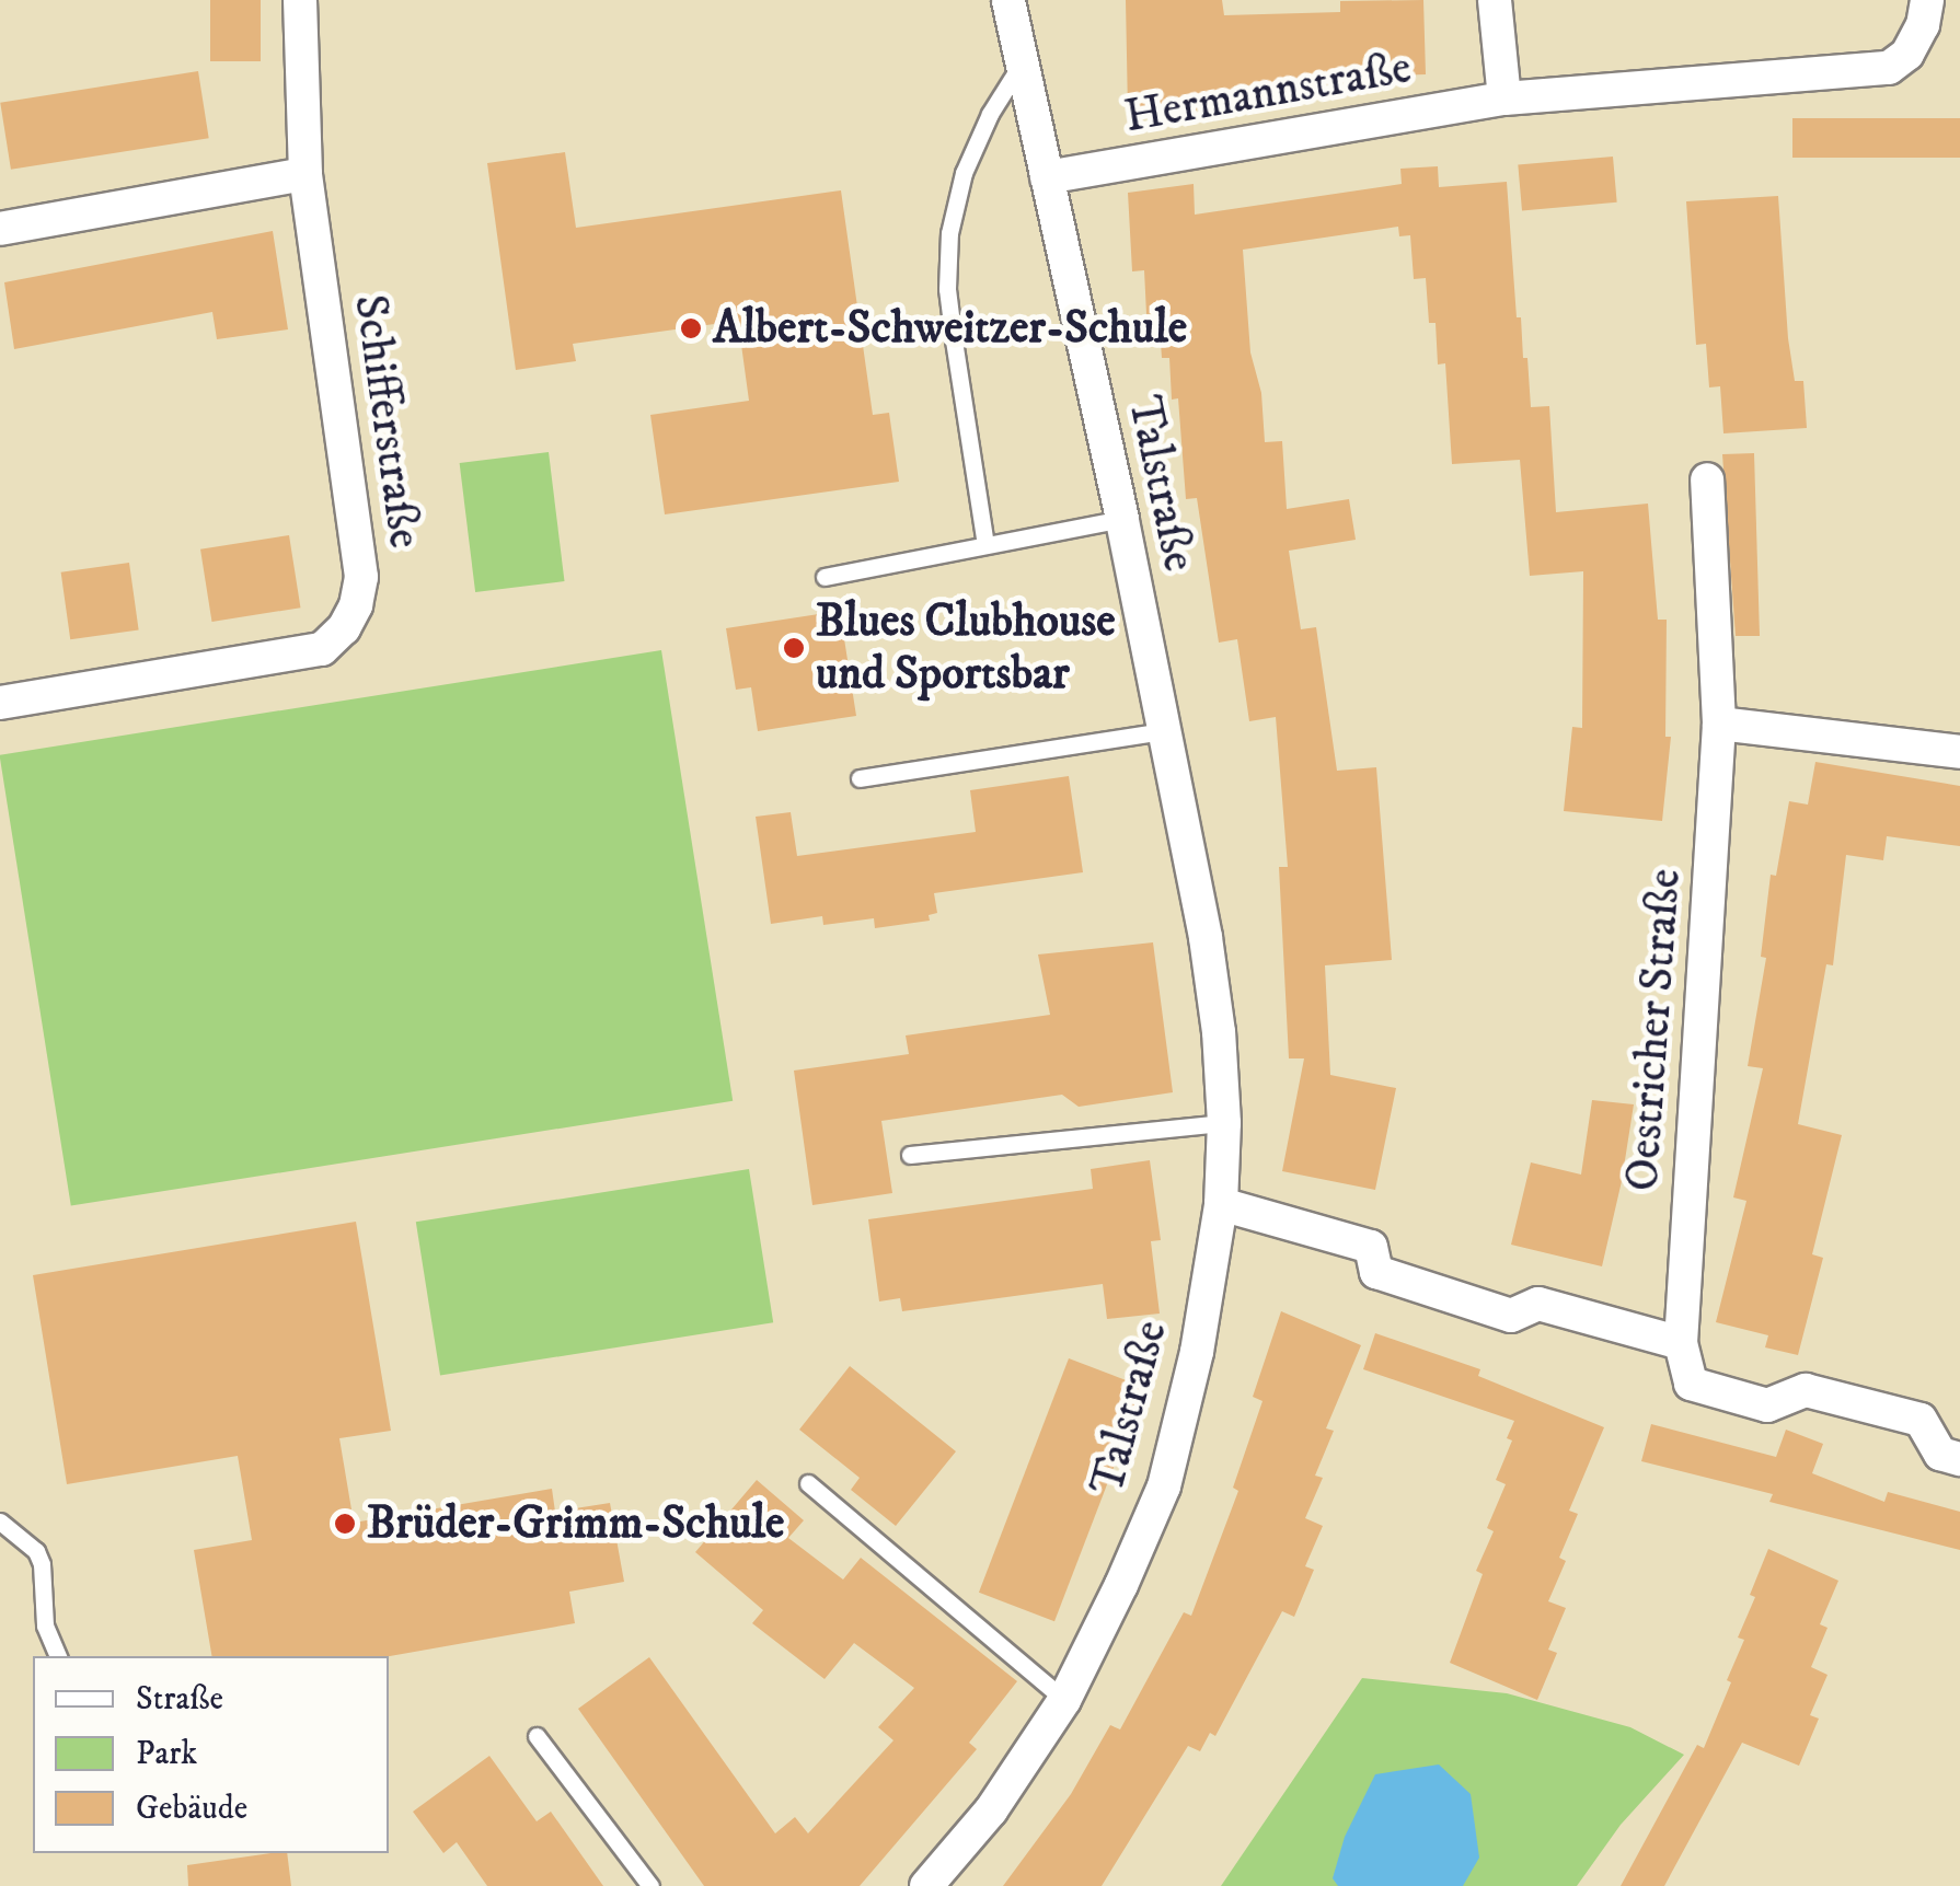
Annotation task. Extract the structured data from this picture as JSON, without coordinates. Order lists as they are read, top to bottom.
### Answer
{
  "streets": {
    "street": [
      "Hermannstraße",
      "Schifferstraße",
      "Talstraße",
      "Oestricher Straße"
    ]
  },
  "crossings": [
    ["Hermannstraße", "Talstraße"]
  ],
  "places": ["Albert-Schweitzer-Schule", "Blues Clubhouse und Sportsbar", "Brüder-Grimm-Schule"],
  "legend": ["Straße", "Park", "Gebäude"]
}
